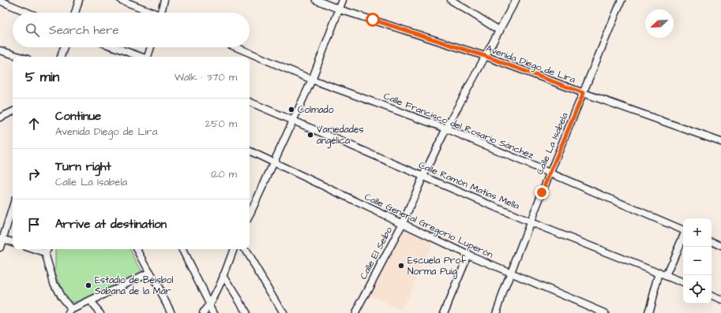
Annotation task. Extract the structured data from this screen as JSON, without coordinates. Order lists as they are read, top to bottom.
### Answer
{
  "streets": {
    "street": [
      "Avenida Diego de Lira",
      "Calle Francisco del Rosario Sánchez",
      "Calle La Isabela",
      "Calle Ramón Matías Mella",
      "Calle General Gregorio Luperón",
      "Calle El Seibo"
    ]
  },
  "crossings": [
    ["Avenida Diego de Lira", "Calle La Isabela"],
    ["Avenida Diego de Lira", "Calle El Seibo"],
    ["Calle Francisco del Rosario Sánchez", "Calle La Isabela"],
    ["Calle Francisco del Rosario Sánchez", "Calle El Seibo"],
    ["Calle La Isabela", "Calle Ramón Matías Mella"],
    ["Calle La Isabela", "Calle General Gregorio Luperón"],
    ["Calle Ramón Matías Mella", "Calle El Seibo"],
    ["Calle General Gregorio Luperón", "Calle El Seibo"]
  ],
  "places": [
    "Colmado",
    "Variedades angélica",
    "Escuela Prof. Norma Puig",
    "Estadio de Béisbol Sabana de la Mar"
  ],
  "north": "bottom left",
  "page": {
    "search": "Search here",
    "heading": ["5 min", "Walk · 370 m"],
    "list": [
      ["Continue", "Avenida Diego de Lira", "250 m"],
      ["Turn right", "Calle La Isabela", "120 m"],
      "Arrive at destination"
    ],
    "map_buttons": ["+", "−"]
  }
}
